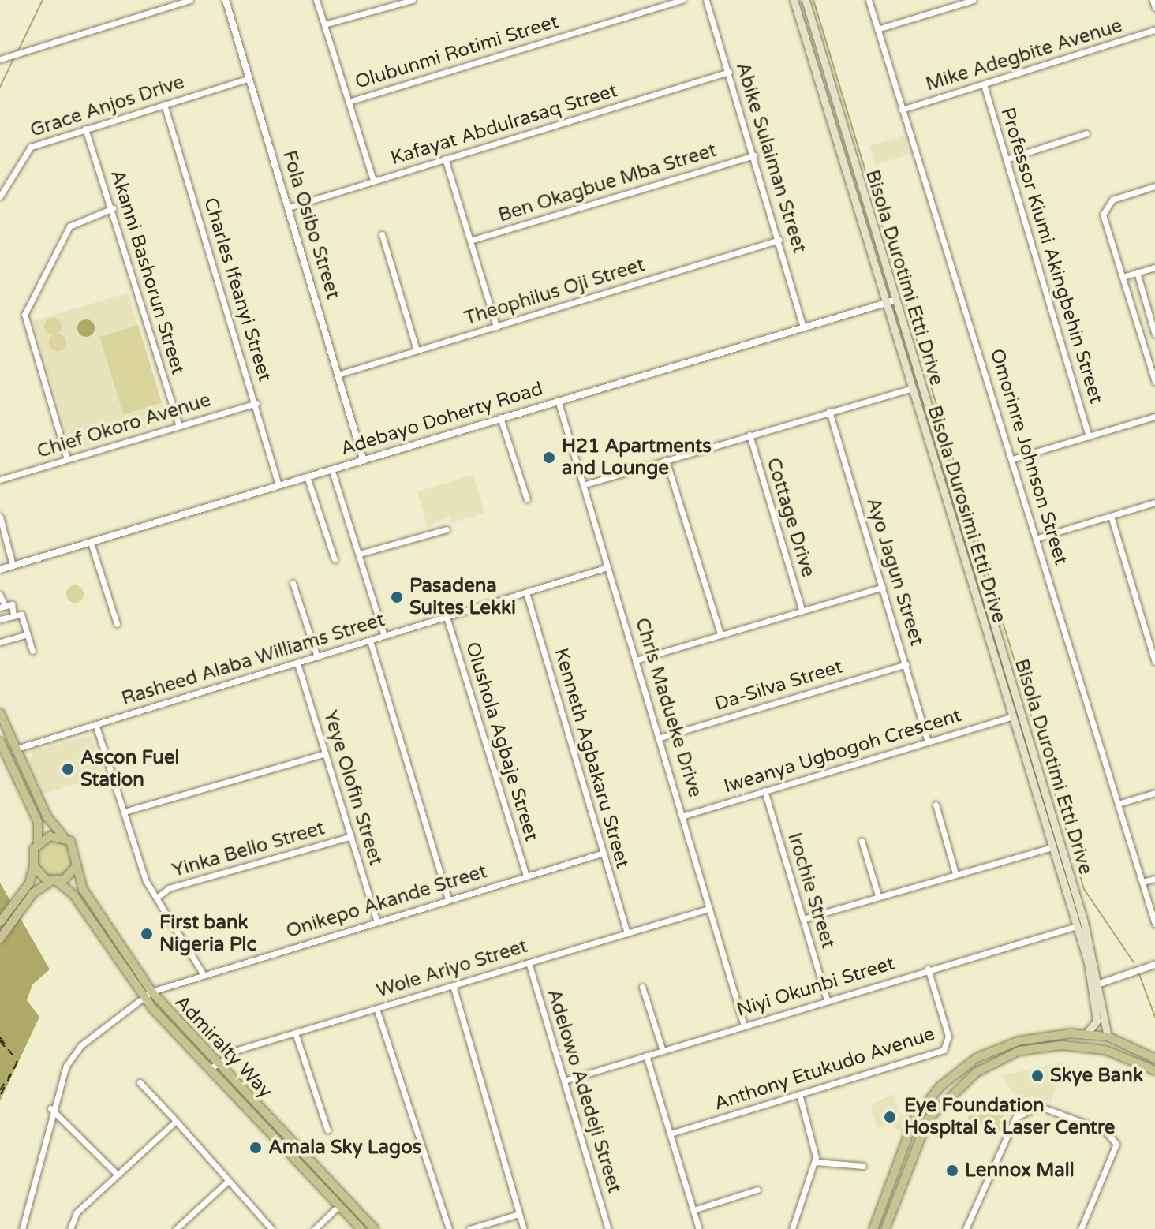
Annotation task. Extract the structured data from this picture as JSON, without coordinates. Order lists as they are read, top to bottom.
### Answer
{
  "streets": {
    "main road": ["Bisola Durotimi Etti Drive", "Bisola Durosimi Etti Drive", "Admiralty Way"],
    "street": [
      "Olubunmi Rotimi Street",
      "Mike Adegbite Avenue",
      "Grace Anjos Drive",
      "Kafayat Abdulrasaq Street",
      "Abike Sulaiman Street",
      "Ben Okagbue Mba Street",
      "Fola Osibo Street",
      "Professor Kiumi Akingbehin Street",
      "Akanni Bashorun Street",
      "Charles Ifeanyi Street",
      "Theophilus Oji Street",
      "Adebayo Doherty Road",
      "Chief Okoro Avenue",
      "Omorinre Johnson Street",
      "Cottage Drive",
      "Ayo Jagun Street",
      "Rasheed Alaba Williams Street",
      "Da-Silva Street",
      "Chris Madueke Drive",
      "Olushola Agbaje Street",
      "Iweanya Ugbogoh Crescent",
      "Kenneth Agbakaru Street",
      "Yeye Olofin Street",
      "Yinka Bello Street",
      "Irochie Street",
      "Onikepo Akande Street",
      "Wole Ariyo Street",
      "Niyi Okunbi Street",
      "Anthony Etukudo Avenue",
      "Adelowo Adedeji Street"
    ]
  },
  "crossings": [
    ["Mike Adegbite Avenue", "Professor Kiumi Akingbehin Street"],
    ["Mike Adegbite Avenue", "Omorinre Johnson Street"],
    ["Grace Anjos Drive", "Fola Osibo Street"],
    ["Grace Anjos Drive", "Akanni Bashorun Street"],
    ["Grace Anjos Drive", "Charles Ifeanyi Street"],
    ["Kafayat Abdulrasaq Street", "Abike Sulaiman Street"],
    ["Kafayat Abdulrasaq Street", "Fola Osibo Street"],
    ["Abike Sulaiman Street", "Ben Okagbue Mba Street"],
    ["Abike Sulaiman Street", "Theophilus Oji Street"],
    ["Abike Sulaiman Street", "Adebayo Doherty Road"],
    ["Fola Osibo Street", "Theophilus Oji Street"],
    ["Fola Osibo Street", "Adebayo Doherty Road"],
    ["Akanni Bashorun Street", "Chief Okoro Avenue"],
    ["Bisola Durotimi Etti Drive", "Adebayo Doherty Road"],
    ["Bisola Durotimi Etti Drive", "Bisola Durosimi Etti Drive"],
    ["Charles Ifeanyi Street", "Adebayo Doherty Road"],
    ["Charles Ifeanyi Street", "Chief Okoro Avenue"],
    ["Adebayo Doherty Road", "Bisola Durosimi Etti Drive"],
    ["Adebayo Doherty Road", "Chris Madueke Drive"],
    ["Bisola Durosimi Etti Drive", "Iweanya Ugbogoh Crescent"],
    ["Bisola Durosimi Etti Drive", "Niyi Okunbi Street"],
    ["Ayo Jagun Street", "Da-Silva Street"],
    ["Ayo Jagun Street", "Iweanya Ugbogoh Crescent"],
    ["Rasheed Alaba Williams Street", "Chris Madueke Drive"],
    ["Rasheed Alaba Williams Street", "Olushola Agbaje Street"],
    ["Rasheed Alaba Williams Street", "Kenneth Agbakaru Street"],
    ["Rasheed Alaba Williams Street", "Yeye Olofin Street"],
    ["Da-Silva Street", "Chris Madueke Drive"],
    ["Chris Madueke Drive", "Iweanya Ugbogoh Crescent"],
    ["Chris Madueke Drive", "Wole Ariyo Street"],
    ["Chris Madueke Drive", "Niyi Okunbi Street"],
    ["Olushola Agbaje Street", "Onikepo Akande Street"],
    ["Iweanya Ugbogoh Crescent", "Irochie Street"],
    ["Kenneth Agbakaru Street", "Onikepo Akande Street"],
    ["Kenneth Agbakaru Street", "Wole Ariyo Street"],
    ["Yeye Olofin Street", "Yinka Bello Street"],
    ["Yeye Olofin Street", "Onikepo Akande Street"],
    ["Irochie Street", "Niyi Okunbi Street"],
    ["Onikepo Akande Street", "Admiralty Way"],
    ["Wole Ariyo Street", "Admiralty Way"],
    ["Wole Ariyo Street", "Adelowo Adedeji Street"],
    ["Niyi Okunbi Street", "Anthony Etukudo Avenue"],
    ["Niyi Okunbi Street", "Adelowo Adedeji Street"]
  ],
  "places": [
    "H21 Apartments and Lounge",
    "Pasadena Suites Lekki",
    "Ascon Fuel Station",
    "First bank Nigeria Plc",
    "Skye Bank",
    "Eye Foundation Hospital & Laser Centre",
    "Amala Sky Lagos",
    "Lennox Mall"
  ]
}
